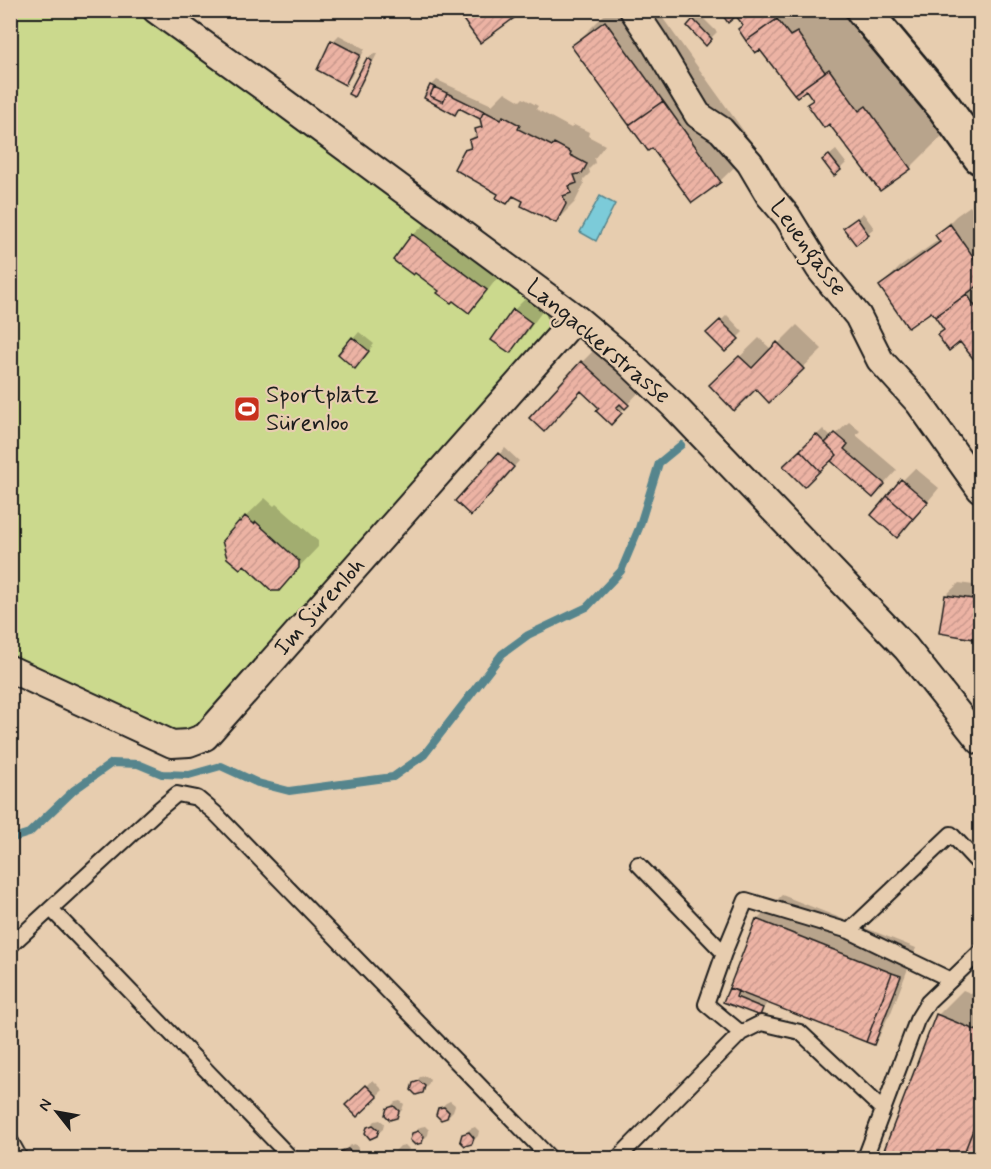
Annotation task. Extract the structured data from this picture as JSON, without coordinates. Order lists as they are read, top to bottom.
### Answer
{
  "streets": {
    "street": ["Leuengasse", "Langackerstrasse", "Im Sürenloh"]
  },
  "crossings": [
    ["Langackerstrasse", "Im Sürenloh"]
  ],
  "places": {
    "sports": ["Sportplatz Sürenloo"]
  },
  "north": "top left"
}
